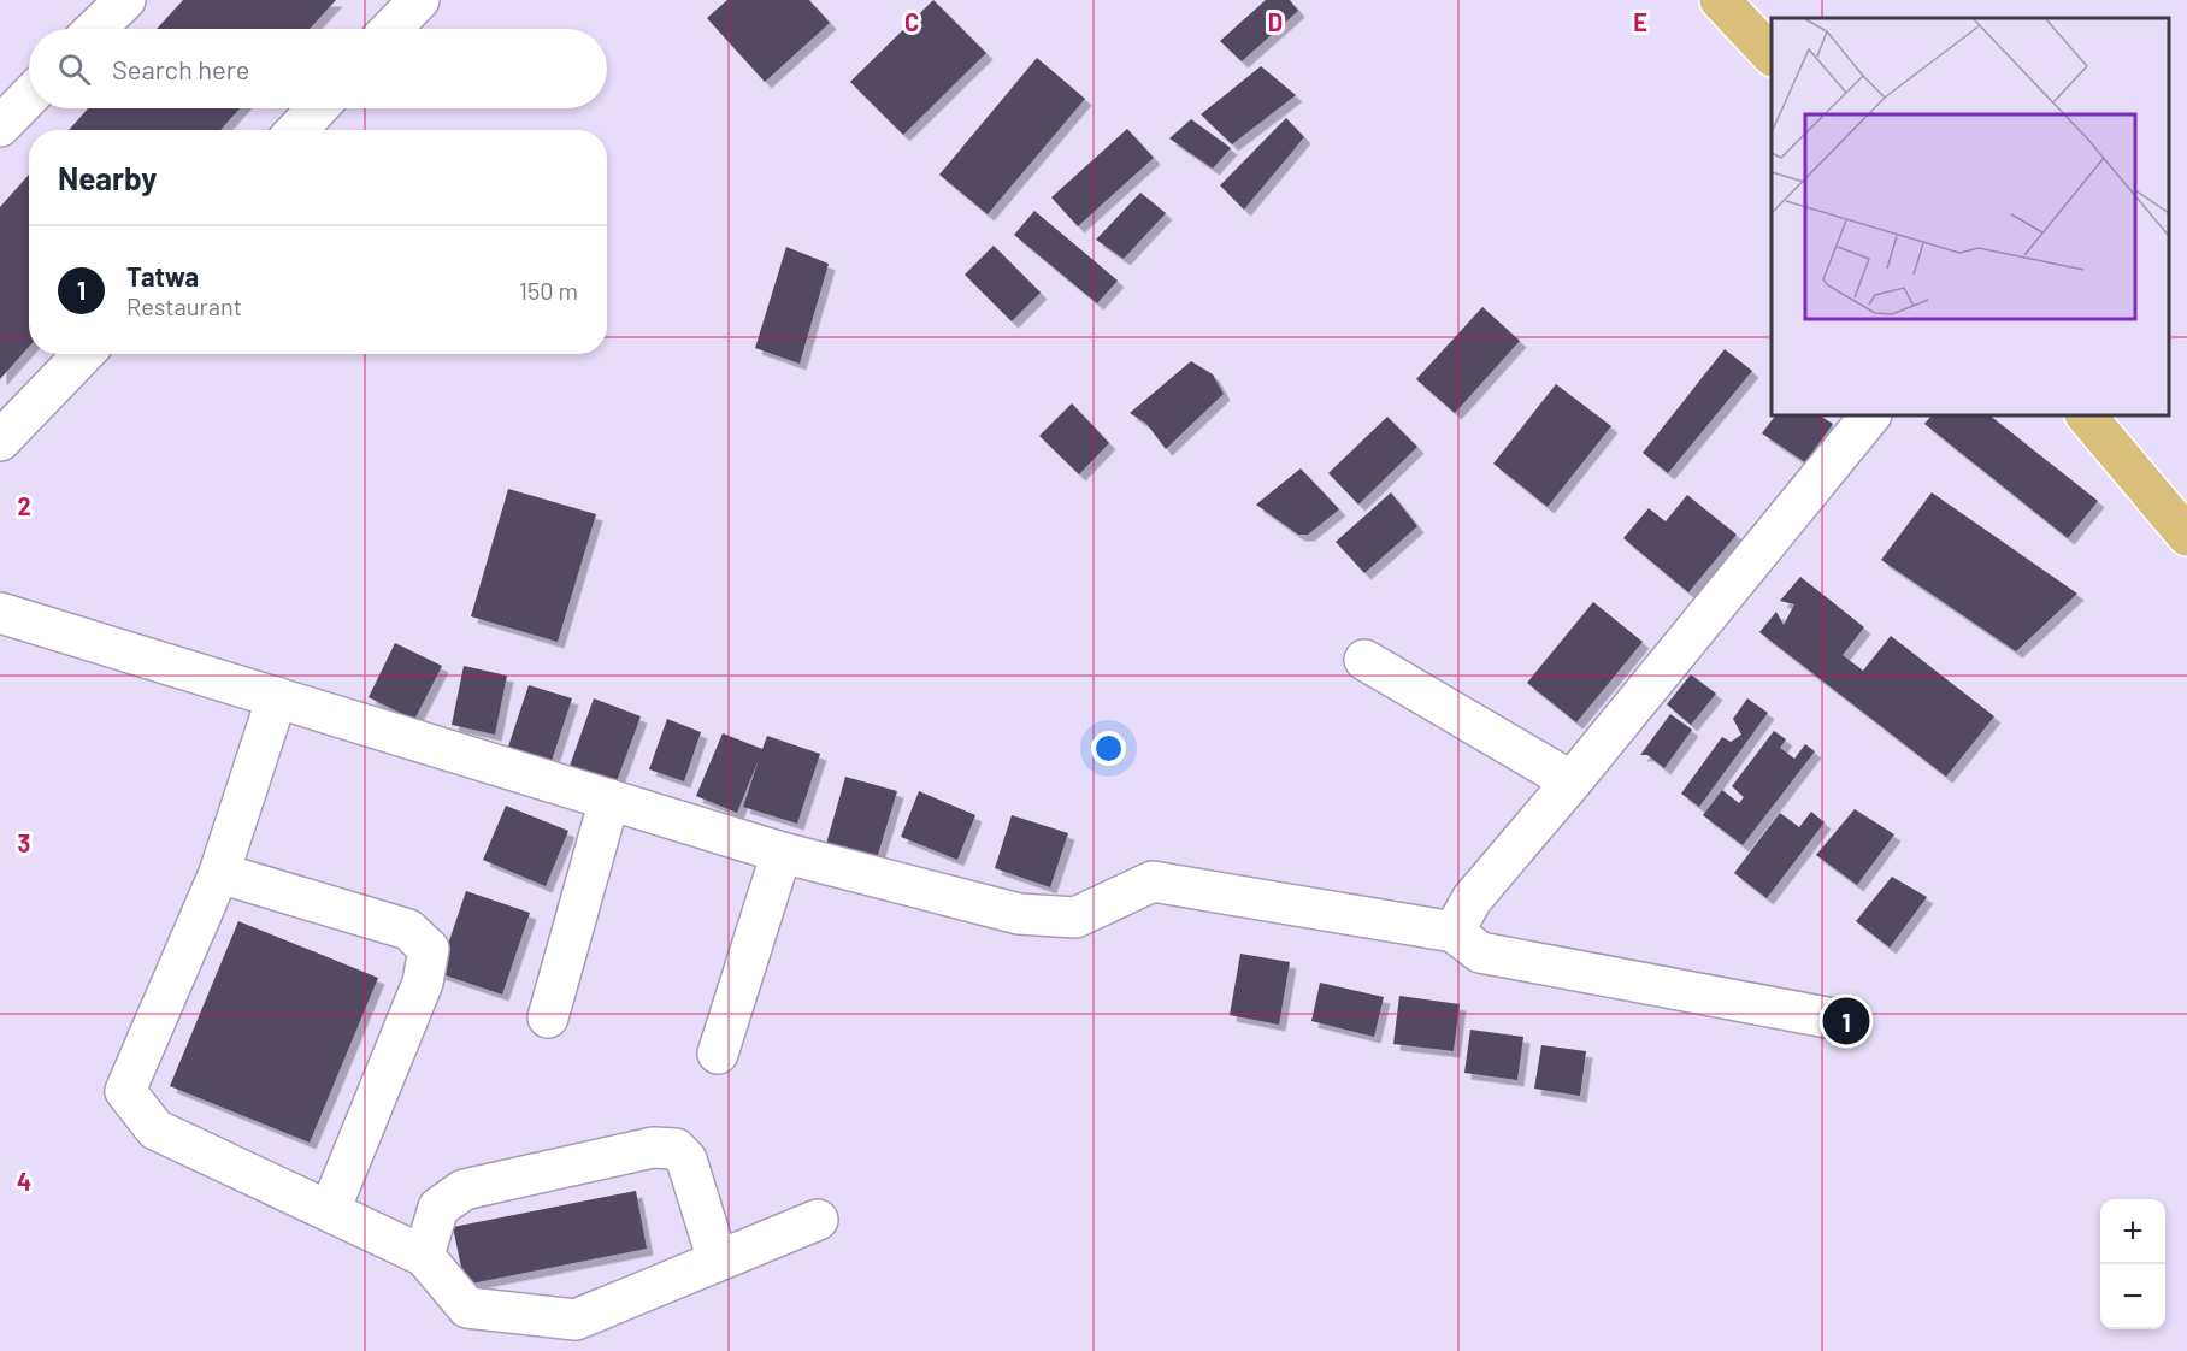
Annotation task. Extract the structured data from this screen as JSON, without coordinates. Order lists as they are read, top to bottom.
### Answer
{
  "page": {
    "search": "Search here",
    "heading": "Nearby",
    "list": [
      {
        "mark": "1",
        "name": "Tatwa",
        "note": "Restaurant",
        "value": "150 m"
      }
    ],
    "pins": "1",
    "map_buttons": ["+", "−"]
  },
  "grid": {
    "columns": ["C", "D", "E"],
    "rows": ["2", "3", "4"]
  }
}
